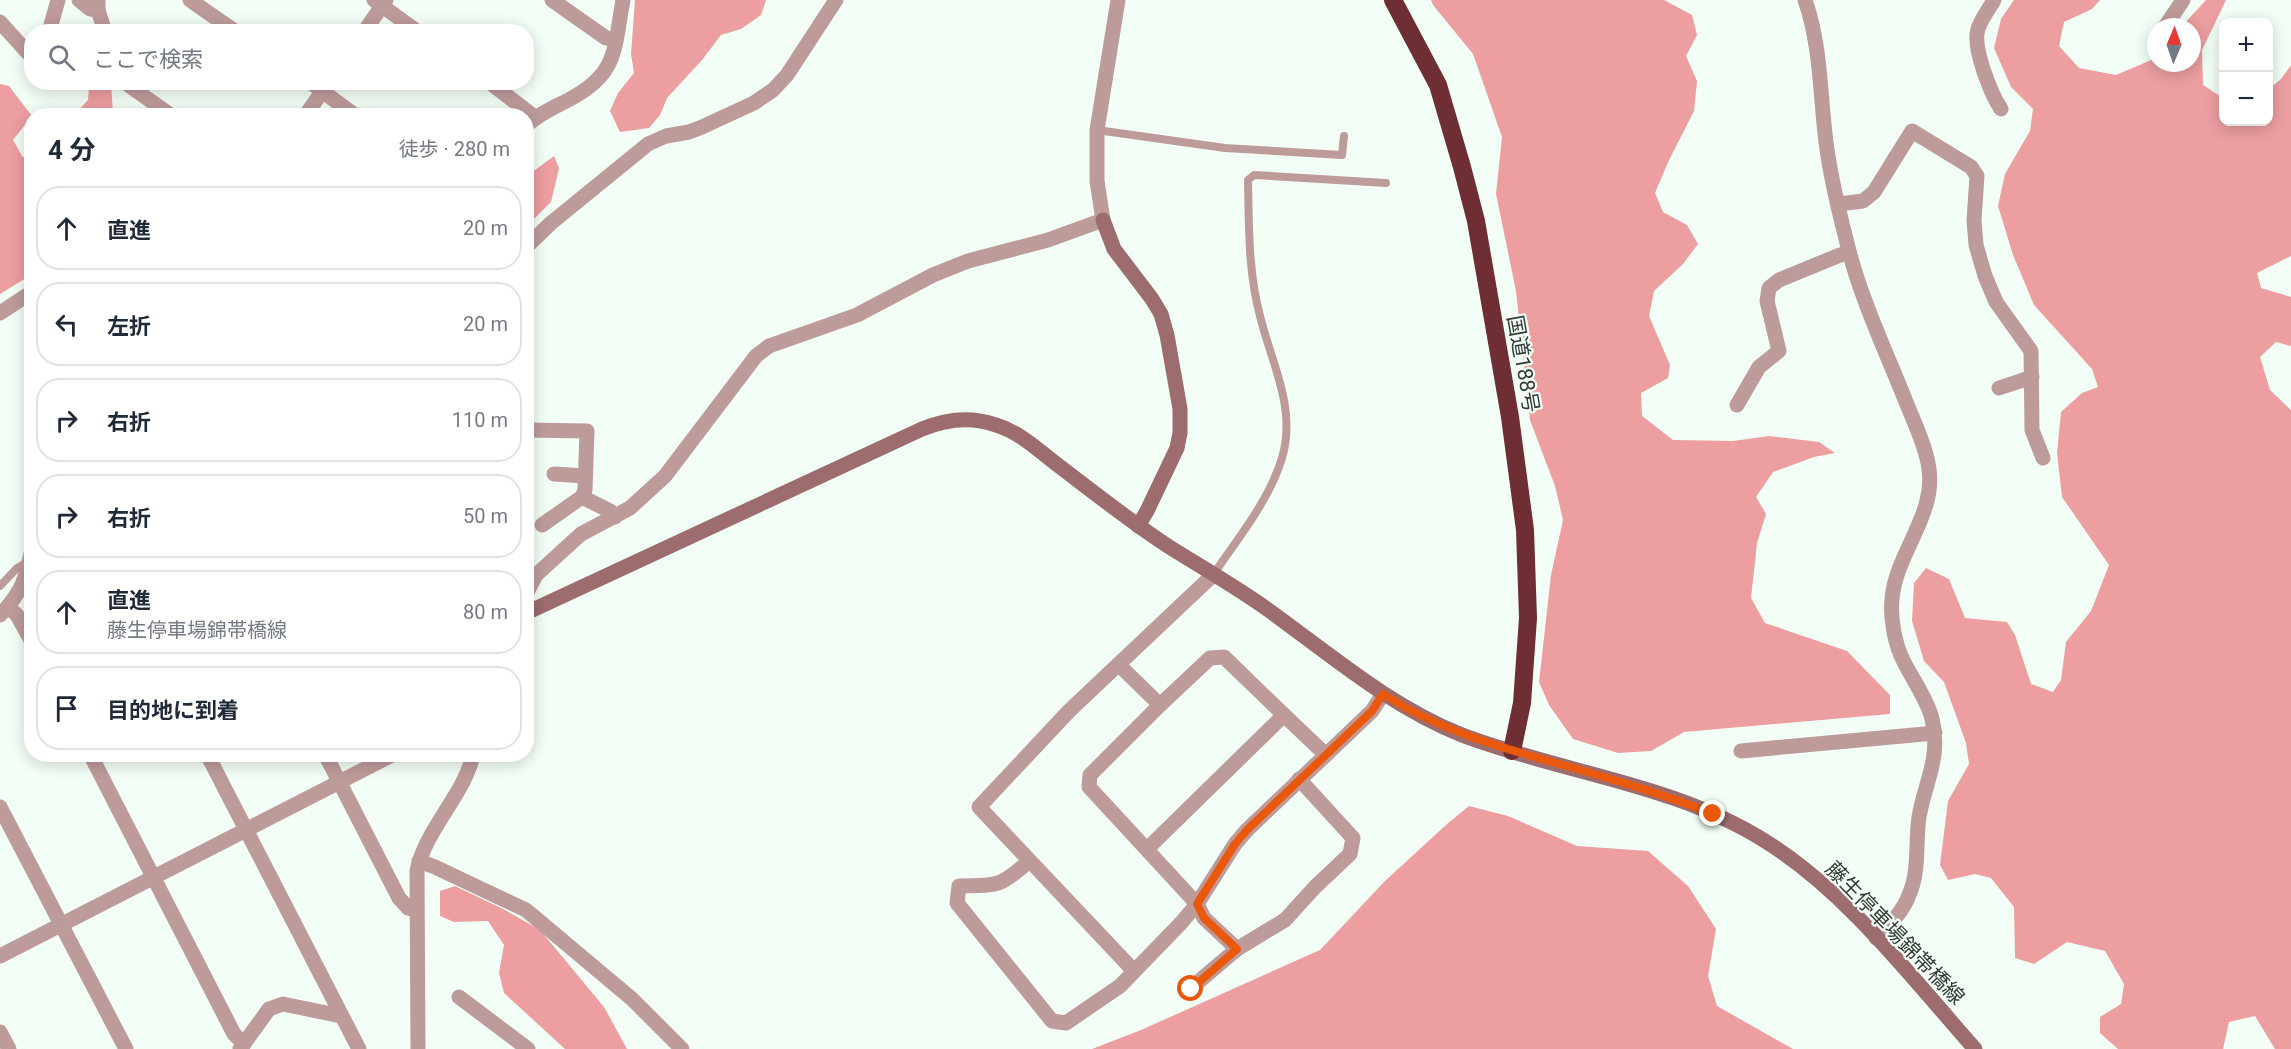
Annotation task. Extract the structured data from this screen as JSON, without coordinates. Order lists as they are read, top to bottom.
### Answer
{
  "streets": {
    "highway": ["国道188号"],
    "street": ["藤生停車場錦帯橋線"]
  },
  "crossings": [
    ["国道188号", "藤生停車場錦帯橋線"]
  ],
  "north": "top",
  "page": {
    "map_buttons": ["+", "−"],
    "search": "ここで検索",
    "heading": ["4 分", "徒歩 · 280 m"],
    "list": [
      ["直進", "20 m"],
      ["左折", "20 m"],
      ["右折", "110 m"],
      ["右折", "50 m"],
      ["直進", "藤生停車場錦帯橋線", "80 m"],
      "目的地に到着"
    ]
  }
}
